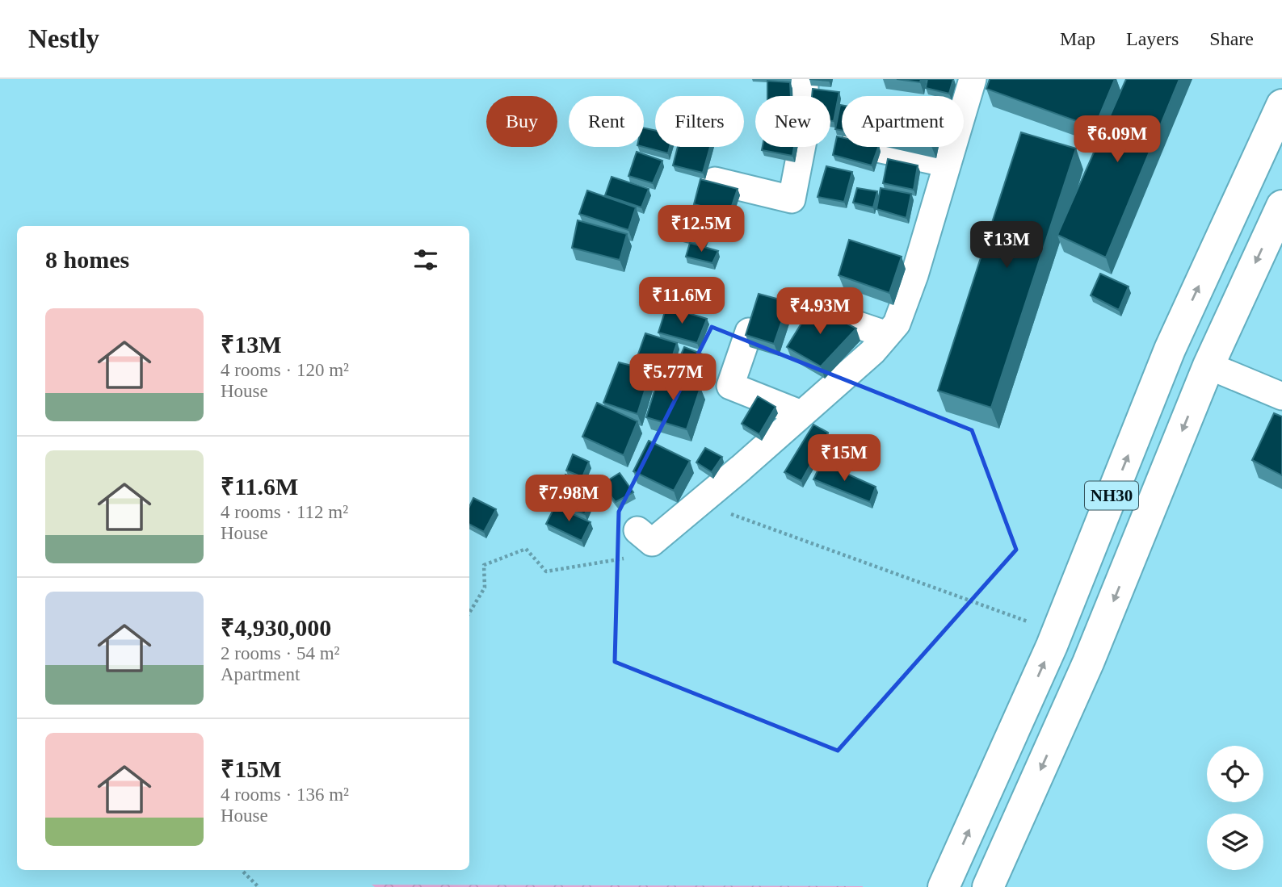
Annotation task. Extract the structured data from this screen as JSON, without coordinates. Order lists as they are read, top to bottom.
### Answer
{
  "streets": {
    "highway": ["NH30"]
  },
  "page": {
    "header": "Nestly",
    "nav": ["Map", "Layers", "Share"],
    "chip": [
      "Buy",
      "Rent",
      "Filters",
      "New",
      "Apartment"
    ],
    "price": [
      "₹6.09M",
      "₹12.5M",
      "₹13M",
      "₹11.6M",
      "₹4.93M",
      "₹5.77M",
      "₹15M",
      "₹7.98M"
    ],
    "heading": "8 homes",
    "list": [
      {
        "name": "₹13M",
        "note": "4 rooms · 120 m² · House"
      },
      {
        "name": "₹11.6M",
        "note": "4 rooms · 112 m² · House"
      },
      {
        "name": "₹4,930,000",
        "note": "2 rooms · 54 m² · Apartment"
      },
      {
        "name": "₹15M",
        "note": "4 rooms · 136 m² · House"
      }
    ]
  }
}
